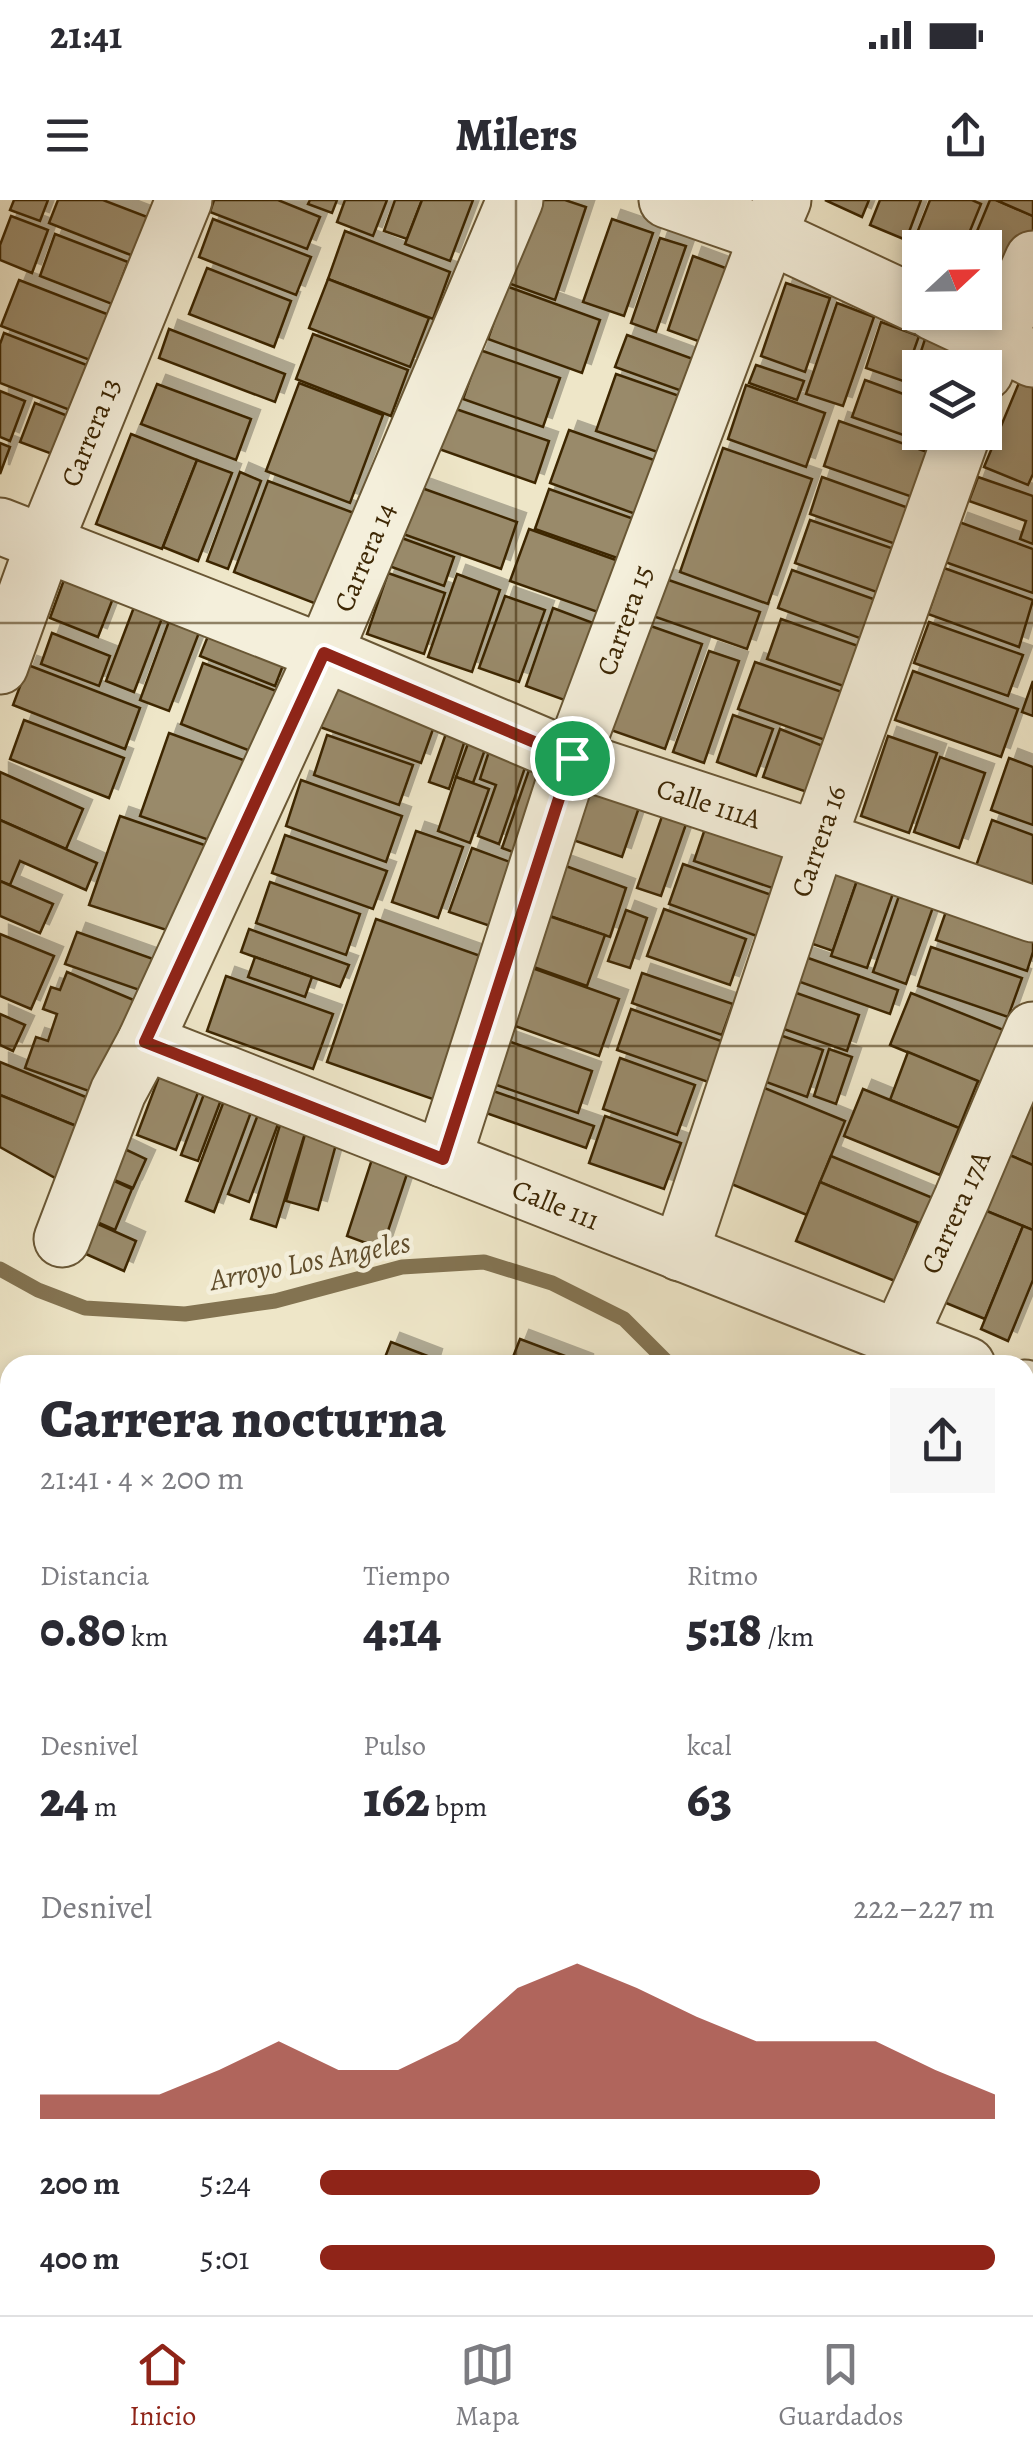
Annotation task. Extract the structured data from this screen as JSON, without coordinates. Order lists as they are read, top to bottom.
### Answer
{
  "streets": {
    "street": [
      "Carrera 13",
      "Carrera 14",
      "Carrera 15",
      "Calle 111A",
      "Carrera 16",
      "Calle 111",
      "Carrera 17A"
    ]
  },
  "crossings": [
    ["Carrera 13", "Calle 111A"],
    ["Carrera 14", "Calle 111A"],
    ["Carrera 14", "Calle 111"],
    ["Carrera 15", "Calle 111A"],
    ["Carrera 15", "Calle 111"],
    ["Calle 111A", "Carrera 16"],
    ["Carrera 16", "Calle 111"],
    ["Calle 111", "Carrera 17A"]
  ],
  "water": ["Arroyo Los Angeles"],
  "north": "right",
  "page": {
    "status": "21:41",
    "header": "Milers",
    "heading": ["Carrera nocturna", "21:41 · 4 × 200 m"],
    "stats": [
      ["Distancia", "0.80 km"],
      ["Tiempo", "4:14"],
      ["Ritmo", "5:18 /km"],
      ["Desnivel", "24 m"],
      ["Pulso", "162 bpm"],
      ["kcal", "63"]
    ],
    "chart": ["Desnivel", "222–227 m"],
    "list": [
      {
        "name": "200 m",
        "note": "5:24"
      },
      {
        "name": "400 m",
        "note": "5:01"
      }
    ],
    "tabs": ["Inicio", "Mapa", "Guardados"]
  }
}
